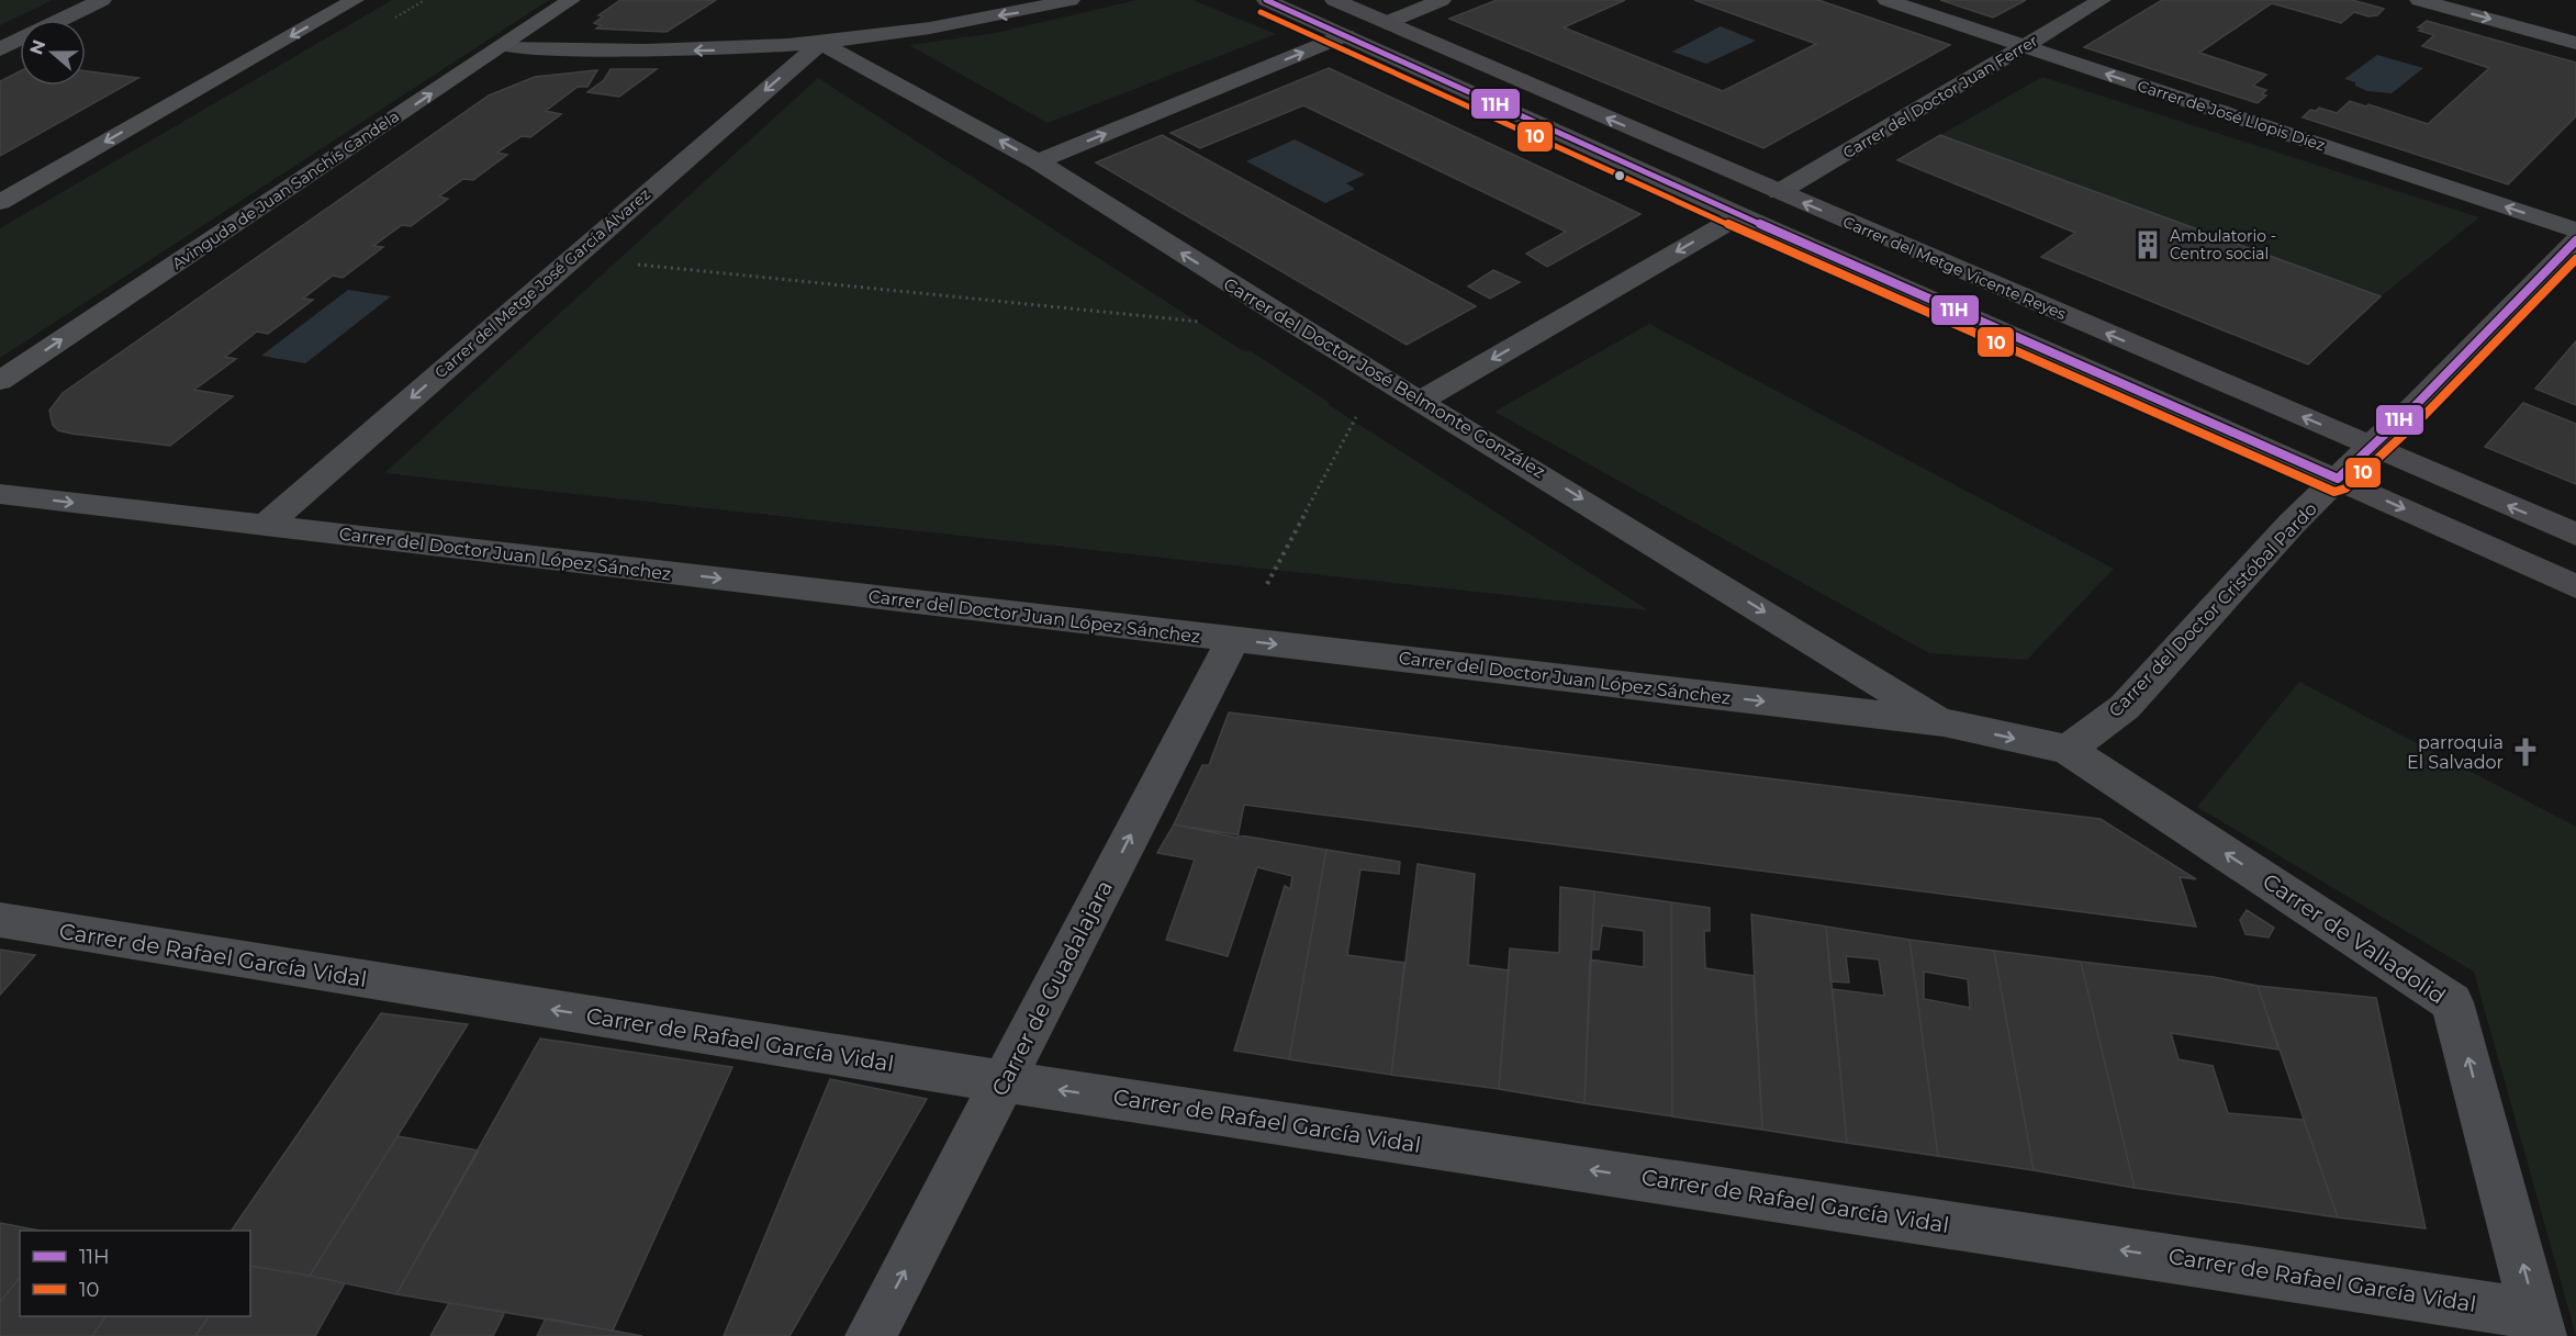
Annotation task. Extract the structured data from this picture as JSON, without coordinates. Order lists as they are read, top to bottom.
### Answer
{
  "streets": {
    "main road": ["Avinguda de Juan Sanchís Candela"],
    "street": [
      "Carrer del Doctor Juan Ferrer",
      "Carrer de José Llopis Díez",
      "Carrer del Metge Vicente Reyes",
      "Carrer del Metge José García Álvarez",
      "Carrer del Doctor José Belmonte González",
      "Carrer del Doctor Juan López Sánchez",
      "Carrer del Doctor Cristóbal Pardo",
      "Carrer de Valladolid",
      "Carrer de Rafael García Vidal",
      "Carrer de Guadalajara"
    ]
  },
  "crossings": [
    ["Carrer del Doctor Juan Ferrer", "Carrer de José Llopis Díez"],
    ["Carrer del Doctor Juan Ferrer", "Carrer del Metge Vicente Reyes"],
    ["Carrer del Metge Vicente Reyes", "Carrer del Doctor Cristóbal Pardo"],
    ["Carrer del Metge José García Álvarez", "Carrer del Doctor José Belmonte González"],
    ["Carrer del Metge José García Álvarez", "Carrer del Doctor Juan López Sánchez"],
    ["Carrer del Doctor José Belmonte González", "Carrer del Doctor Juan López Sánchez"],
    ["Carrer del Doctor Juan López Sánchez", "Carrer del Doctor Cristóbal Pardo"],
    ["Carrer del Doctor Juan López Sánchez", "Carrer de Valladolid"],
    ["Carrer del Doctor Juan López Sánchez", "Carrer de Guadalajara"],
    ["Carrer del Doctor Cristóbal Pardo", "Carrer de Valladolid"],
    ["Carrer de Valladolid", "Carrer de Rafael García Vidal"],
    ["Carrer de Rafael García Vidal", "Carrer de Guadalajara"]
  ],
  "one_way": [
    "Carrer de José Llopis Díez",
    "Carrer del Metge José García Álvarez",
    "Carrer del Doctor Juan López Sánchez",
    "Carrer de Valladolid",
    "Carrer de Rafael García Vidal",
    "Carrer de Guadalajara"
  ],
  "places": {
    "building": ["Ambulatorio - Centro social"],
    "church": ["parroquia El Salvador"]
  },
  "lines": ["transit line 11H", "transit line 10"],
  "legend": ["11H", "10"],
  "north": "left"
}
